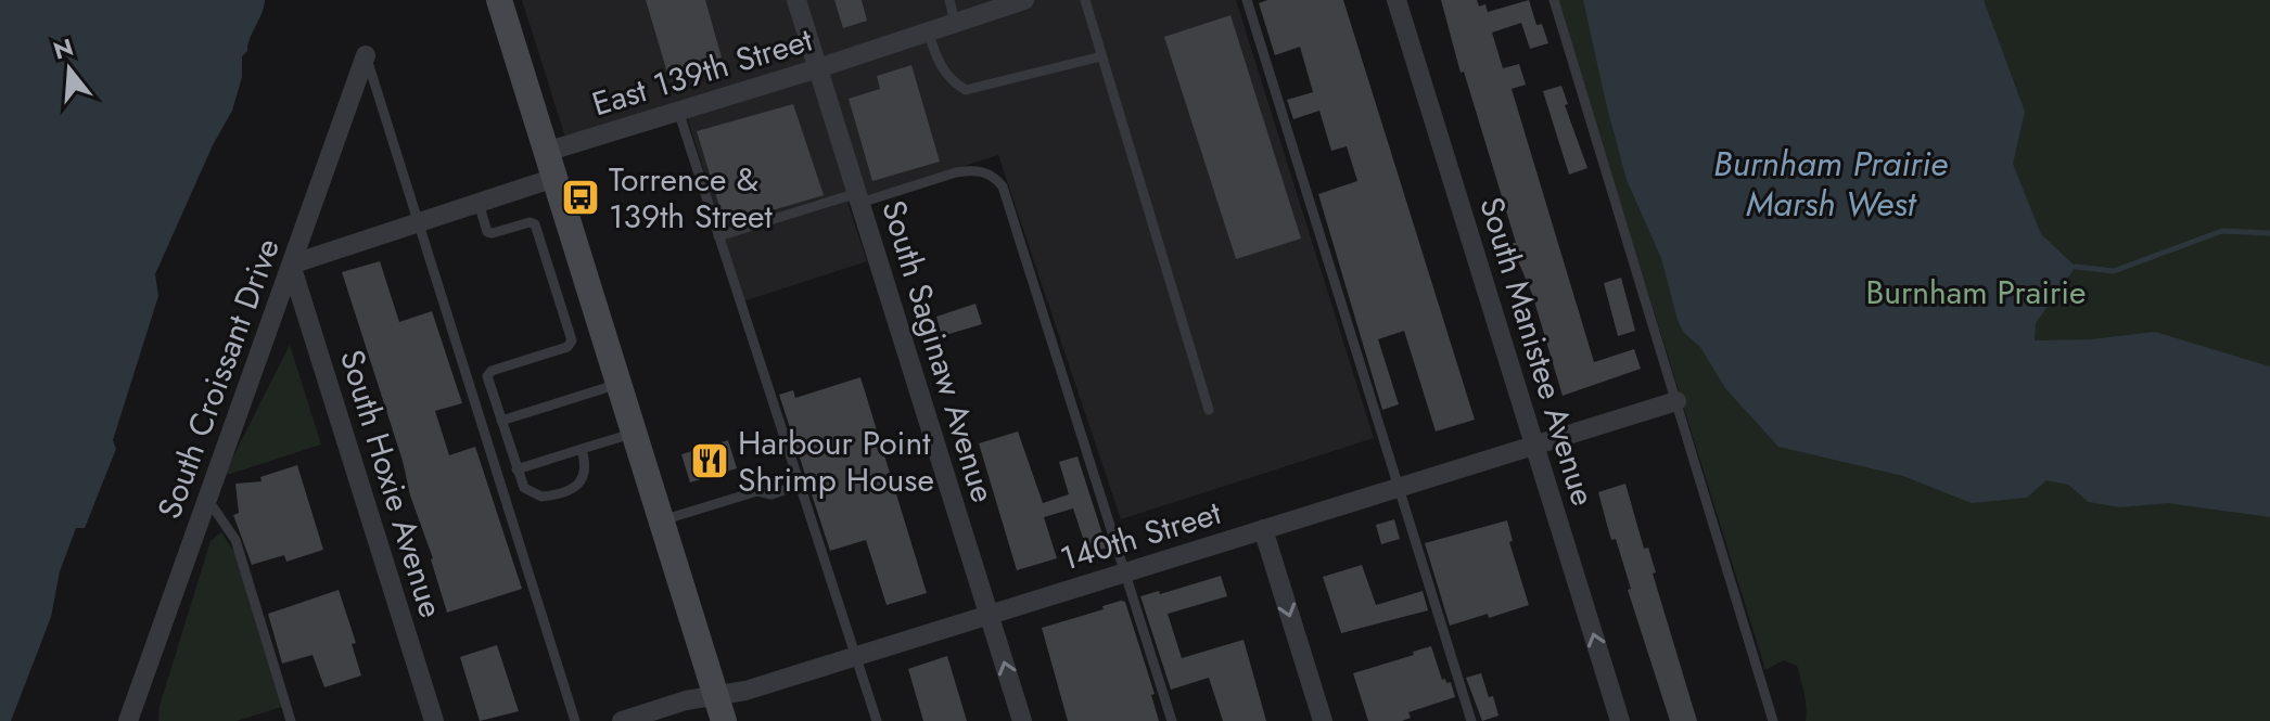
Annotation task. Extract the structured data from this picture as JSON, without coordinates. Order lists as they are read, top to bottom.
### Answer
{
  "streets": {
    "street": [
      "East 139th Street",
      "South Saginaw Avenue",
      "South Manistee Avenue",
      "South Croissant Drive",
      "South Hoxie Avenue",
      "140th Street"
    ]
  },
  "crossings": [
    ["East 139th Street", "South Saginaw Avenue"],
    ["South Saginaw Avenue", "140th Street"],
    ["South Manistee Avenue", "140th Street"],
    ["South Croissant Drive", "South Hoxie Avenue"]
  ],
  "one_way": ["South Manistee Avenue"],
  "water": ["Burnham Prairie Marsh West"],
  "parks": ["Burnham Prairie"],
  "places": {
    "bus stop": ["Torrence & 139th Street"],
    "restaurant": ["Harbour Point Shrimp House"]
  },
  "north": "top"
}
